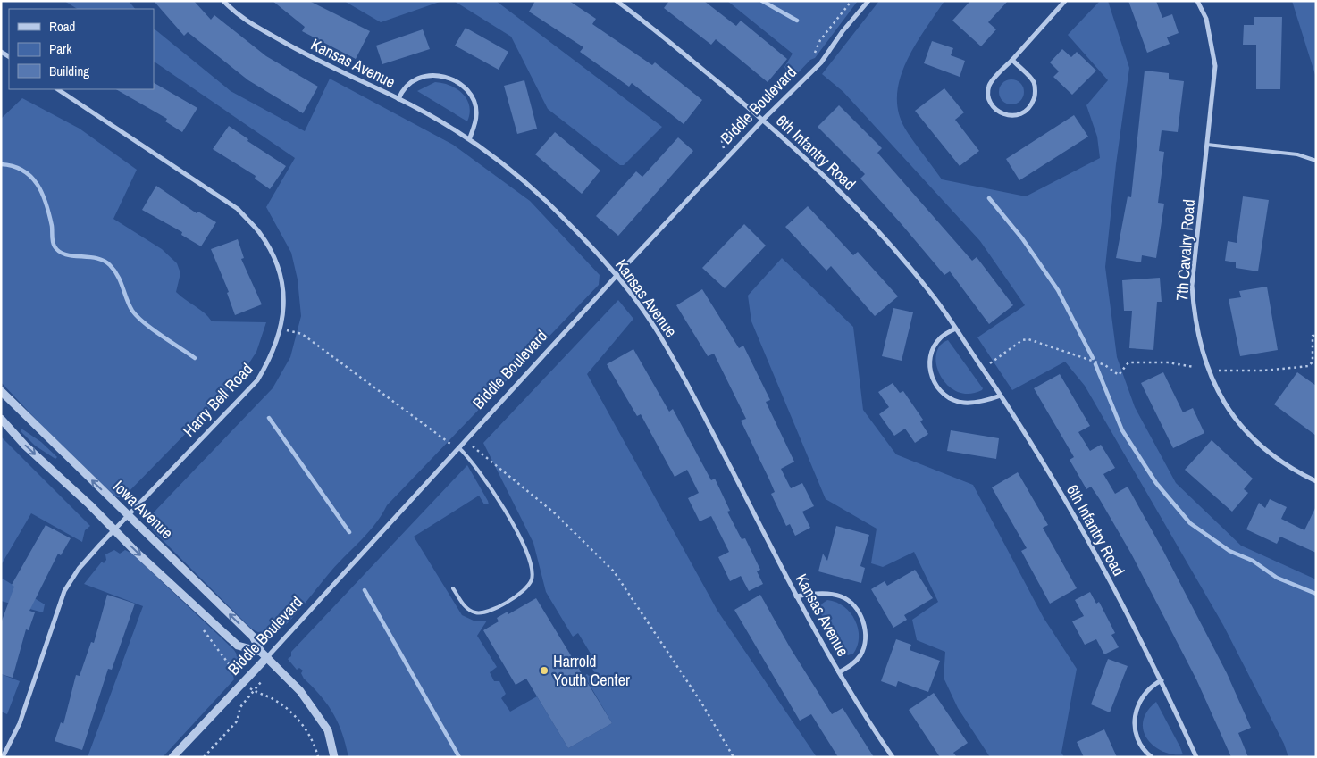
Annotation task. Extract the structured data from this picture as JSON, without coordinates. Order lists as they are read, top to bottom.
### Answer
{
  "streets": {
    "street": [
      "Kansas Avenue",
      "Biddle Boulevard",
      "6th Infantry Road",
      "7th Cavalry Road",
      "Harry Bell Road",
      "Iowa Avenue"
    ]
  },
  "crossings": [
    ["Kansas Avenue", "Biddle Boulevard"],
    ["Biddle Boulevard", "6th Infantry Road"],
    ["Biddle Boulevard", "Iowa Avenue"],
    ["Harry Bell Road", "Iowa Avenue"]
  ],
  "places": ["Harrold Youth Center"],
  "legend": ["Road", "Park", "Building"]
}
